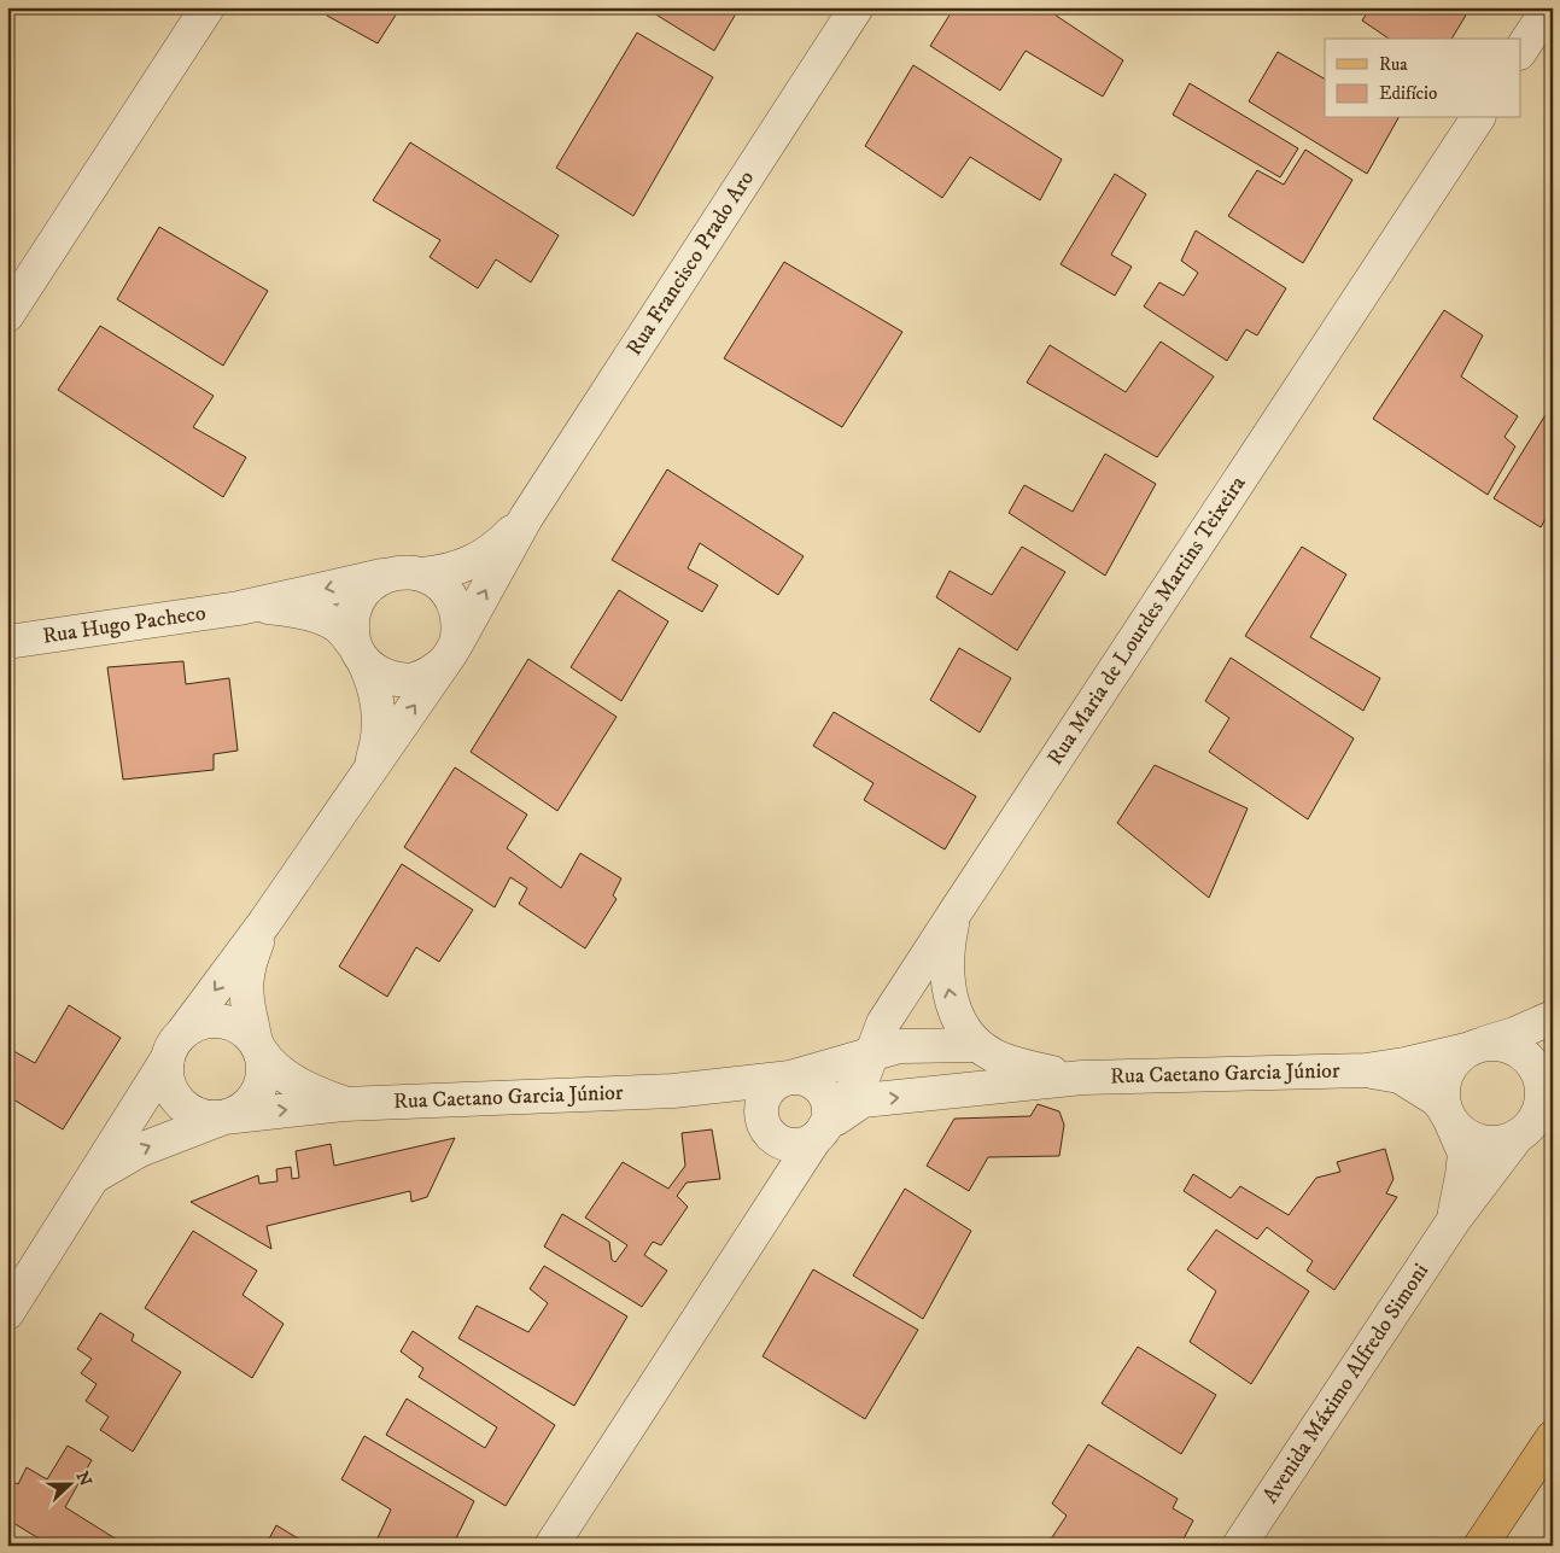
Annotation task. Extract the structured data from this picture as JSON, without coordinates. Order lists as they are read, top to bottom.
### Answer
{
  "streets": {
    "street": [
      "Rua Francisco Prado Aro",
      "Rua Maria de Lourdes Martins Teixeira",
      "Rua Hugo Pacheco",
      "Rua Caetano Garcia Júnior",
      "Avenida Máximo Alfredo Simoni"
    ]
  },
  "crossings": [
    ["Rua Francisco Prado Aro", "Rua Hugo Pacheco"],
    ["Rua Francisco Prado Aro", "Rua Caetano Garcia Júnior"],
    ["Rua Maria de Lourdes Martins Teixeira", "Rua Caetano Garcia Júnior"],
    ["Rua Caetano Garcia Júnior", "Avenida Máximo Alfredo Simoni"]
  ],
  "legend": ["Rua", "Edifício"],
  "north": "right"
}
